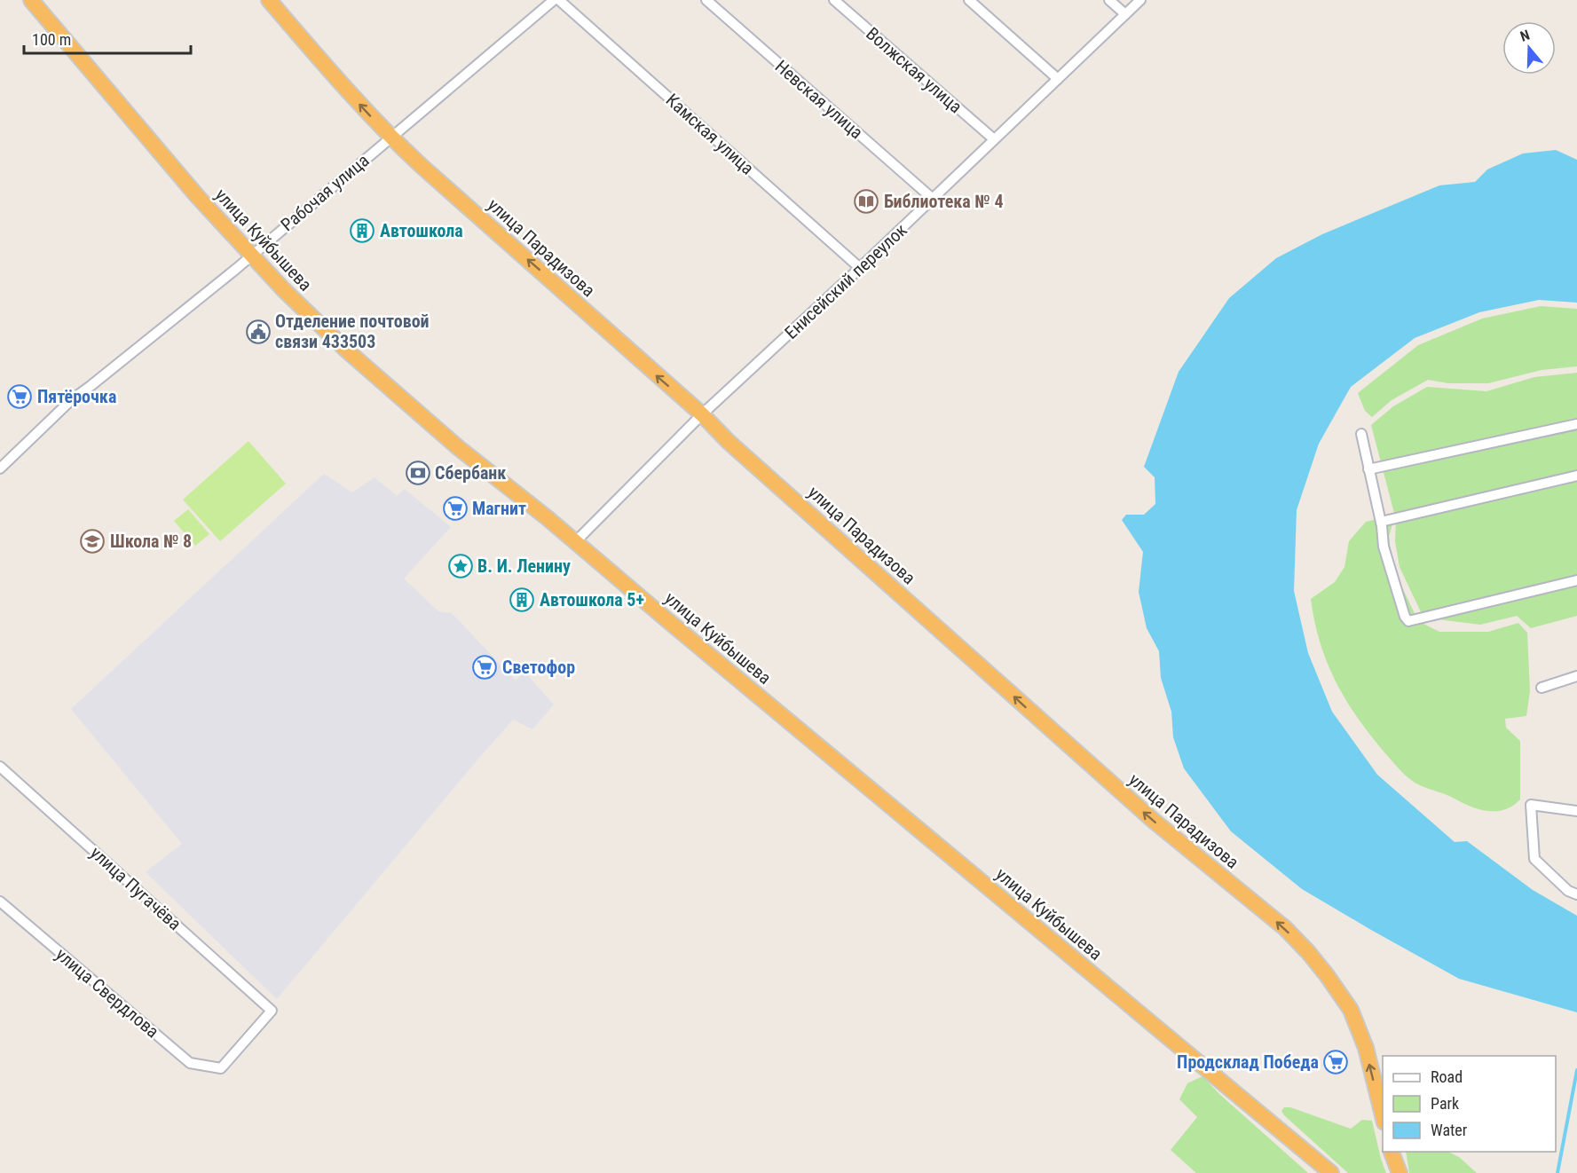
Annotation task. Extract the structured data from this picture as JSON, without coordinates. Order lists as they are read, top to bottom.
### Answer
{
  "streets": {
    "highway": ["улица Куйбышева", "улица Парадизова"],
    "street": [
      "Волжская улица",
      "Невская улица",
      "Камская улица",
      "Рабочая улица",
      "Енисейский переулок",
      "улица Пугачёва",
      "улица Свердлова"
    ]
  },
  "crossings": [
    ["Волжская улица", "Енисейский переулок"],
    ["Невская улица", "Енисейский переулок"],
    ["Камская улица", "Енисейский переулок"],
    ["Рабочая улица", "улица Куйбышева"],
    ["Рабочая улица", "улица Парадизова"],
    ["улица Куйбышева", "Енисейский переулок"],
    ["улица Парадизова", "Енисейский переулок"],
    ["улица Пугачёва", "улица Свердлова"]
  ],
  "one_way": ["улица Парадизова"],
  "places": {
    "library": ["Библиотека № 4"],
    "building": ["Автошкола", "Автошкола 5+"],
    "public building": ["Отделение почтовой связи 433503"],
    "supermarket": [
      "Пятёрочка",
      "Магнит",
      "Светофор",
      "Продсклад Победа"
    ],
    "bank": ["Сбербанк"],
    "school or university": ["Школа № 8"],
    "place": ["В. И. Ленину"]
  },
  "legend": ["Road", "Park", "Water"],
  "scale_bar": "100 m",
  "north": "top"
}
